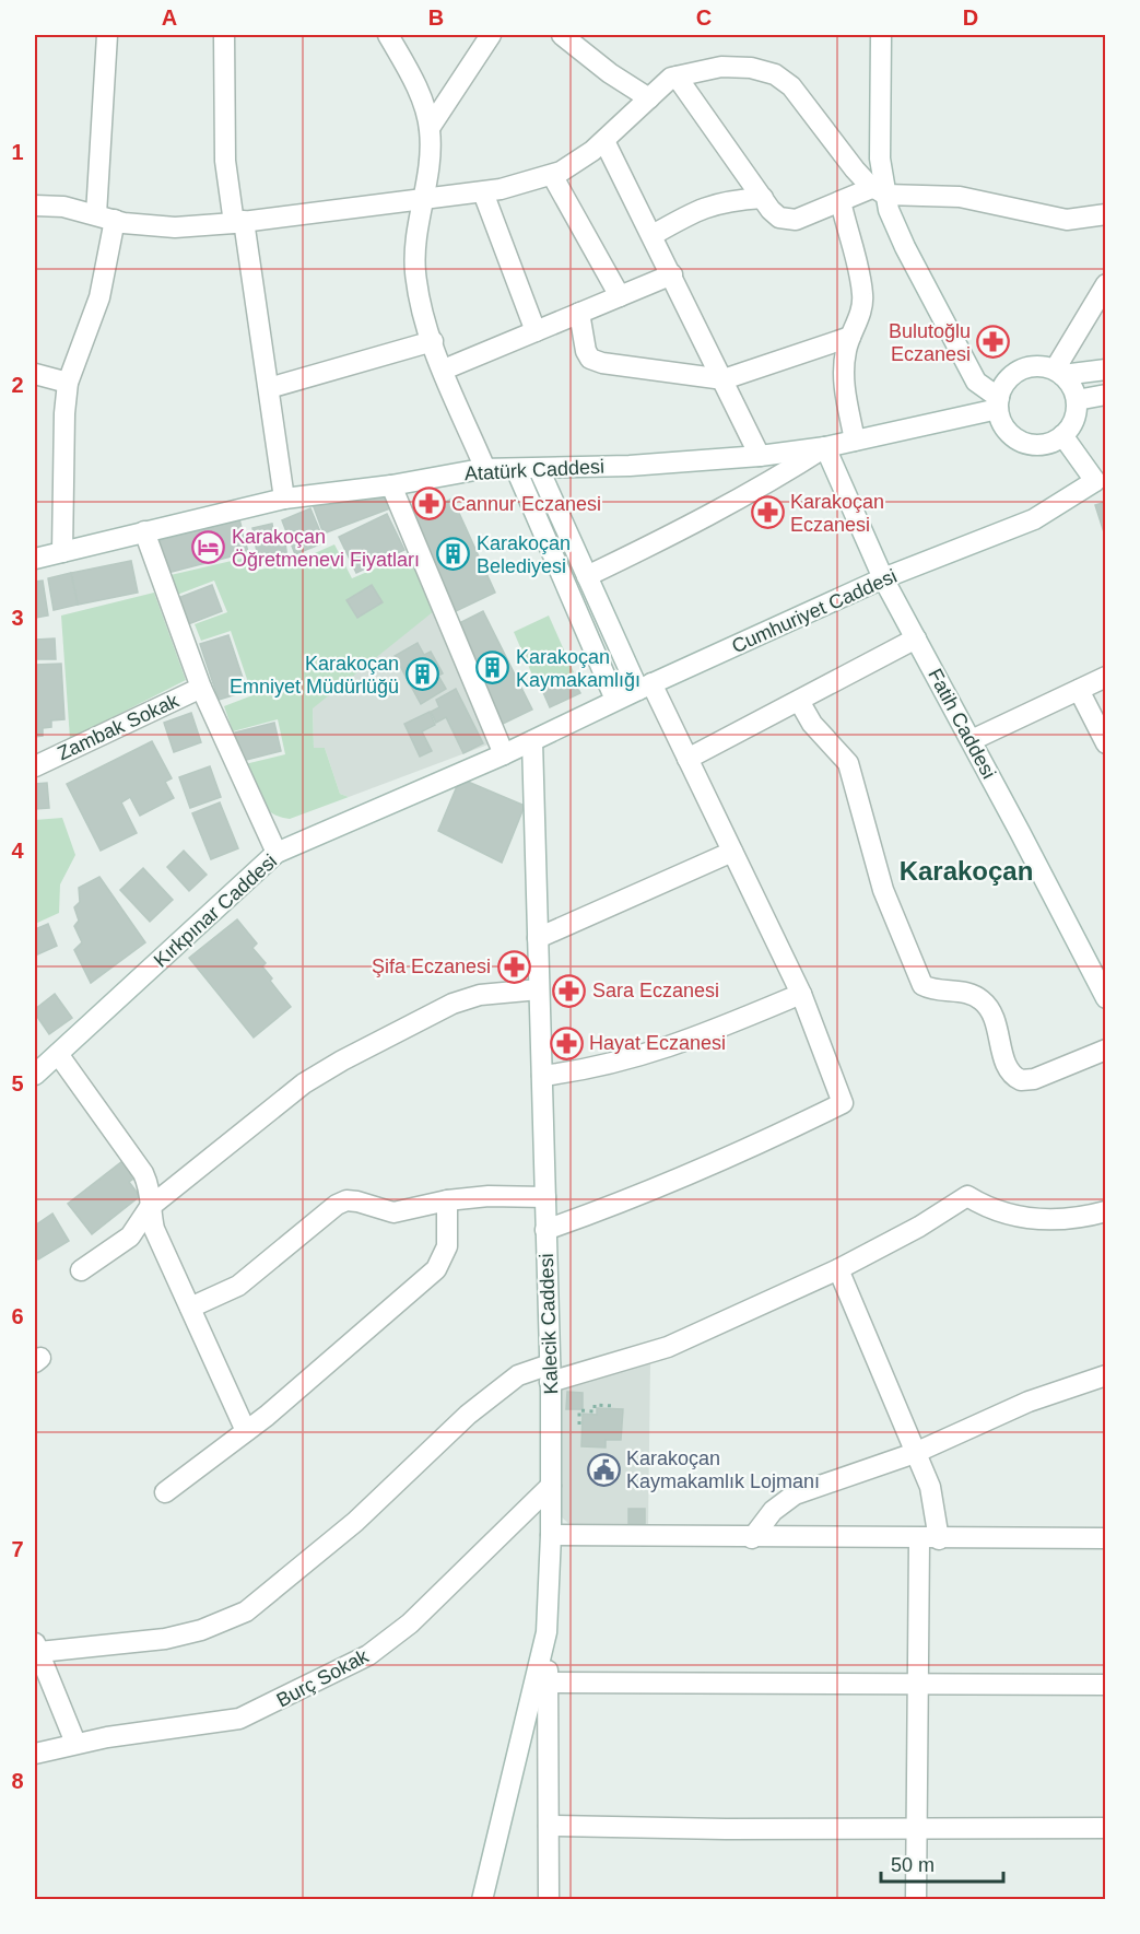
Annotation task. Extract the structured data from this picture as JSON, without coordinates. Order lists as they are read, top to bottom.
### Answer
{
  "streets": {
    "street": [
      "Atatürk Caddesi",
      "Cumhuriyet Caddesi",
      "Fatih Caddesi",
      "Zambak Sokak",
      "Kırkpınar Caddesi",
      "Kalecik Caddesi",
      "Burç Sokak"
    ]
  },
  "crossings": [
    ["Atatürk Caddesi", "Fatih Caddesi"],
    ["Cumhuriyet Caddesi", "Fatih Caddesi"],
    ["Cumhuriyet Caddesi", "Kırkpınar Caddesi"],
    ["Cumhuriyet Caddesi", "Kalecik Caddesi"],
    ["Kırkpınar Caddesi", "Kalecik Caddesi"],
    ["Kalecik Caddesi", "Burç Sokak"]
  ],
  "districts": ["Karakoçan"],
  "places": {
    "pharmacy": [
      "Bulutoğlu Eczanesi",
      "Cannur Eczanesi",
      "Karakoçan Eczanesi",
      "Şifa Eczanesi",
      "Sara Eczanesi",
      "Hayat Eczanesi"
    ],
    "hotel": ["Karakoçan Öğretmenevi Fiyatları"],
    "building": ["Karakoçan Belediyesi", "Karakoçan Kaymakamlığı", "Karakoçan Emniyet Müdürlüğü"],
    "public building": ["Karakoçan Kaymakamlık Lojmanı"]
  },
  "scale_bar": "50 m",
  "grid": {
    "columns": [
      "A",
      "B",
      "C",
      "D"
    ],
    "rows": [
      "1",
      "2",
      "3",
      "4",
      "5",
      "6",
      "7",
      "8"
    ]
  }
}
